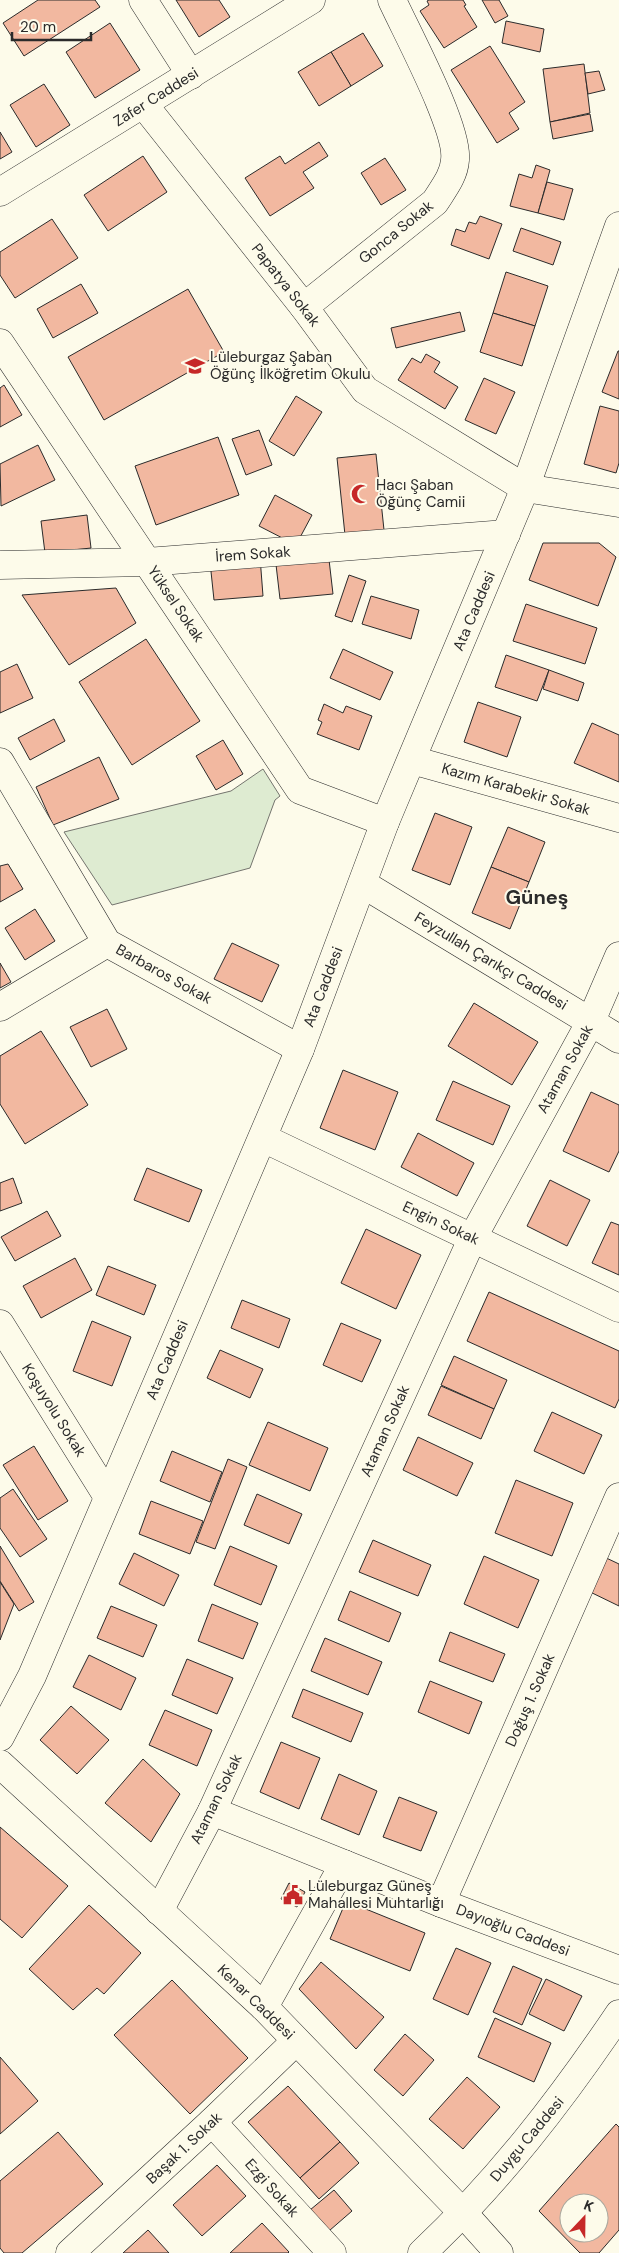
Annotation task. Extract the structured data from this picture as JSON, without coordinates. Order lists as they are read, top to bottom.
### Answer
{
  "streets": {
    "street": [
      "Zafer Caddesi",
      "Gonca Sokak",
      "Papatya Sokak",
      "İrem Sokak",
      "Yüksel Sokak",
      "Ata Caddesi",
      "Kazım Karabekir Sokak",
      "Feyzullah Çarıkçı Caddesi",
      "Barbaros Sokak",
      "Ataman Sokak",
      "Engin Sokak",
      "Koşuyolu Sokak",
      "Doğuş 1. Sokak",
      "Dayıoğlu Caddesi",
      "Kenar Caddesi",
      "Duygu Caddesi",
      "Başak 1. Sokak",
      "Ezgi Sokak"
    ]
  },
  "crossings": [
    ["Zafer Caddesi", "Papatya Sokak"],
    ["Gonca Sokak", "Papatya Sokak"],
    ["Papatya Sokak", "Ata Caddesi"],
    ["İrem Sokak", "Yüksel Sokak"],
    ["İrem Sokak", "Ata Caddesi"],
    ["Yüksel Sokak", "Ata Caddesi"],
    ["Ata Caddesi", "Kazım Karabekir Sokak"],
    ["Ata Caddesi", "Feyzullah Çarıkçı Caddesi"],
    ["Ata Caddesi", "Barbaros Sokak"],
    ["Ata Caddesi", "Engin Sokak"],
    ["Ata Caddesi", "Koşuyolu Sokak"],
    ["Feyzullah Çarıkçı Caddesi", "Ataman Sokak"],
    ["Ataman Sokak", "Engin Sokak"],
    ["Ataman Sokak", "Dayıoğlu Caddesi"],
    ["Ataman Sokak", "Kenar Caddesi"],
    ["Doğuş 1. Sokak", "Dayıoğlu Caddesi"],
    ["Kenar Caddesi", "Duygu Caddesi"],
    ["Kenar Caddesi", "Başak 1. Sokak"],
    ["Başak 1. Sokak", "Ezgi Sokak"]
  ],
  "districts": ["Güneş"],
  "places": {
    "school or university": ["Lüleburgaz Şaban Öğünç İlköğretim Okulu"],
    "mosque": ["Hacı Şaban Öğünç Camii"],
    "public building": ["Lüleburgaz Güneş Mahallesi Muhtarlığı"]
  },
  "scale_bar": "20 m",
  "north": "top"
}
